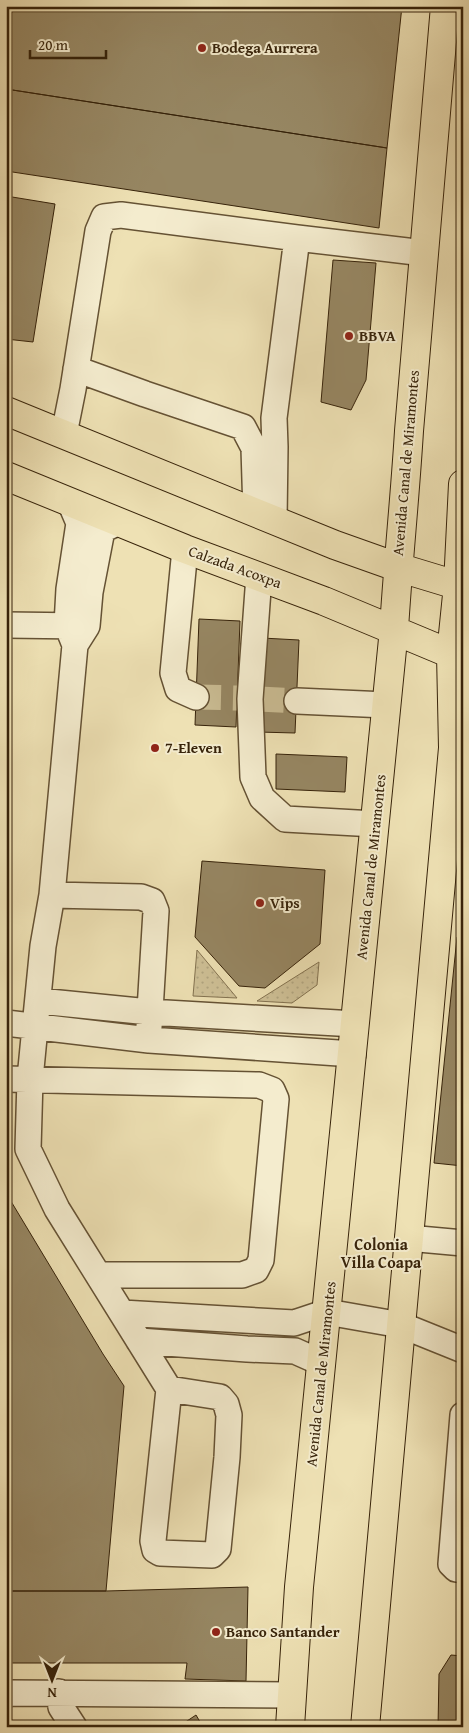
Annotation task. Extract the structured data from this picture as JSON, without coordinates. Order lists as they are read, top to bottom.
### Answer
{
  "streets": {
    "main road": ["Avenida Canal de Miramontes", "Calzada Acoxpa"]
  },
  "crossings": [
    ["Avenida Canal de Miramontes", "Calzada Acoxpa"]
  ],
  "districts": ["Colonia Villa Coapa"],
  "places": [
    "Bodega Aurrera",
    "BBVA",
    "7-Eleven",
    "Vips",
    "Banco Santander"
  ],
  "scale_bar": "20 m",
  "north": "bottom"
}
